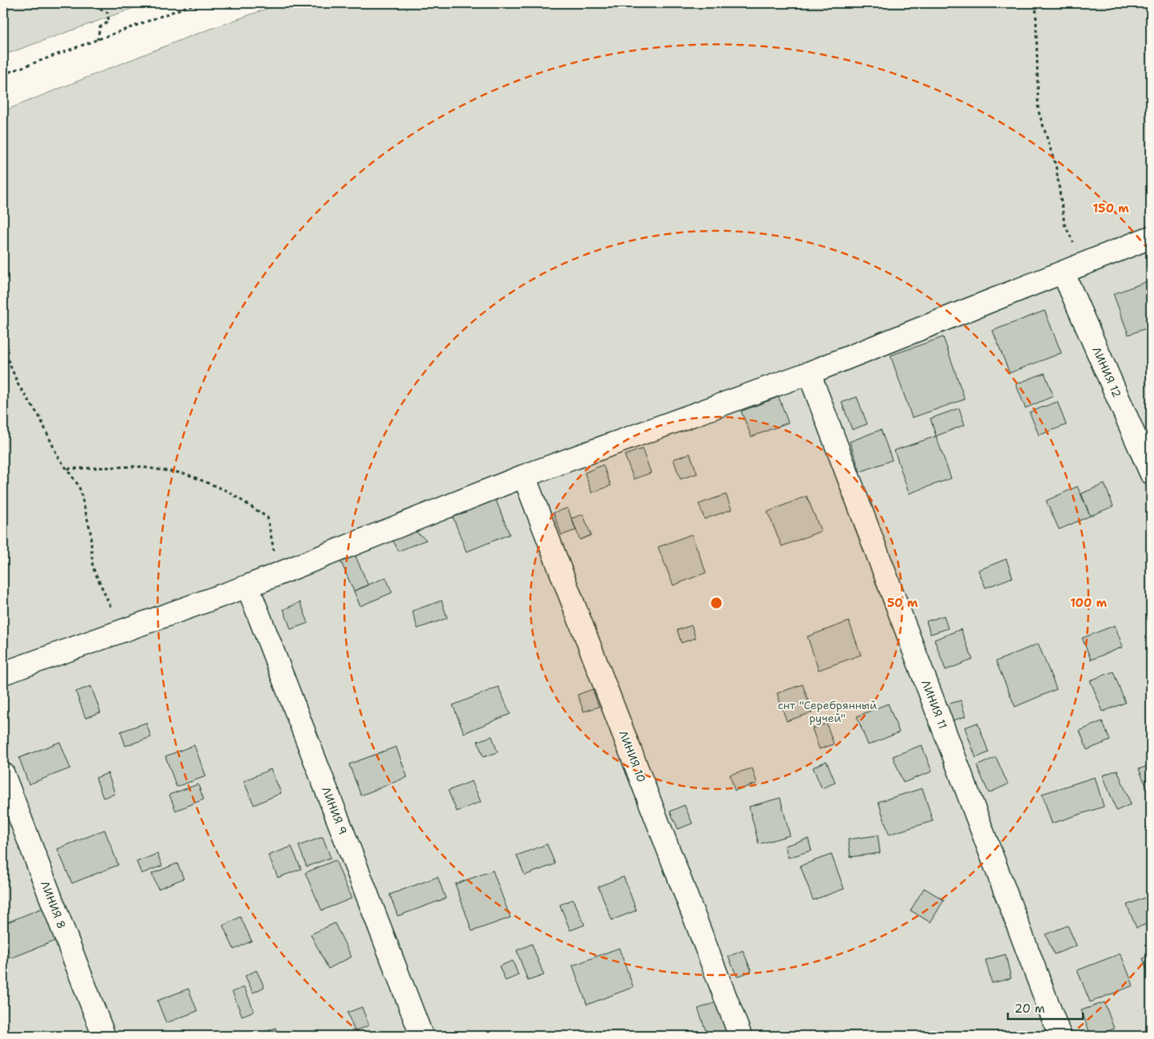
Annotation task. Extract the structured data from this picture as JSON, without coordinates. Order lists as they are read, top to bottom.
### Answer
{
  "streets": {
    "street": [
      "ЛИНИЯ 12",
      "ЛИНИЯ 11",
      "ЛИНИЯ 10",
      "ЛИНИЯ 9",
      "ЛИНИЯ 8"
    ]
  },
  "parks": ["снт \"Серебрянный ручей\""],
  "scale_bar": "20 m",
  "rings": ["150 m", "50 m", "100 m"]
}
